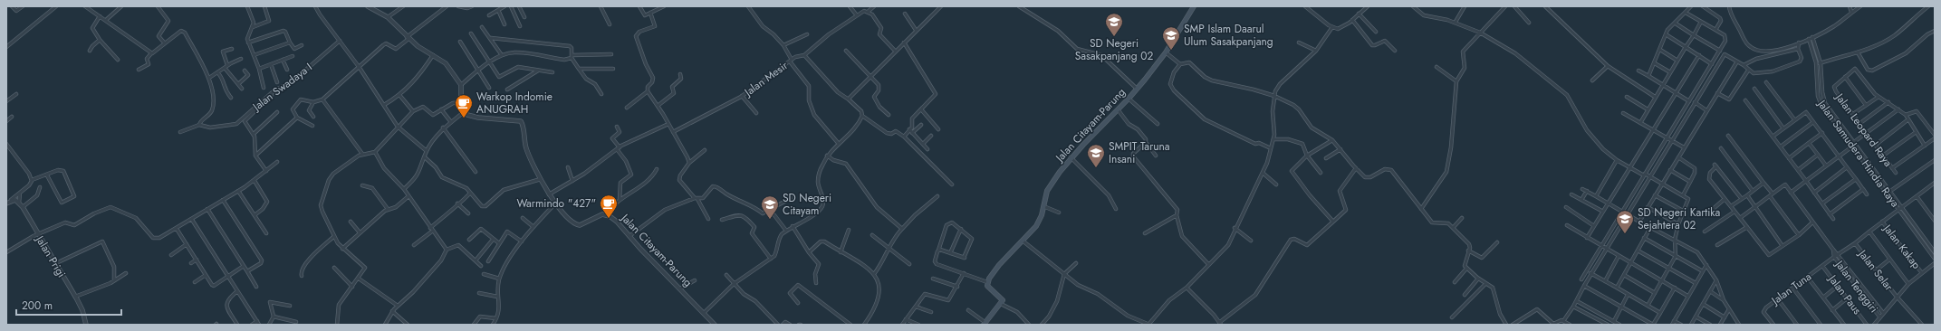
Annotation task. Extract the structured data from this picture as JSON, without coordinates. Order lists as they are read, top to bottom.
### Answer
{
  "streets": {
    "main road": ["Jalan Citayam-Parung"],
    "street": [
      "Jalan Mesir",
      "Jalan Swadaya I",
      "Jalan Leopard Raya",
      "Jalan Samudera Hindia Raya",
      "Jalan Kakap",
      "Jalan Prigi",
      "Jalan Selar",
      "Jalan Tenggiri",
      "Jalan Tuna",
      "Jalan Paus"
    ]
  },
  "crossings": [
    ["Jalan Selar", "Jalan Tenggiri"],
    ["Jalan Selar", "Jalan Tuna"],
    ["Jalan Tenggiri", "Jalan Tuna"],
    ["Jalan Tuna", "Jalan Paus"]
  ],
  "places": {
    "school or university": [
      "SD Negeri Sasakpanjang 02",
      "SMP Islam Daarul Ulum Sasakpanjang",
      "SMPIT Taruna Insani",
      "SD Negeri Citayam",
      "SD Negeri Kartika Sejahtera 02"
    ],
    "cafe": ["Warkop Indomie ANUGRAH", "Warmindo \"427\""]
  },
  "scale_bar": "200 m"
}
